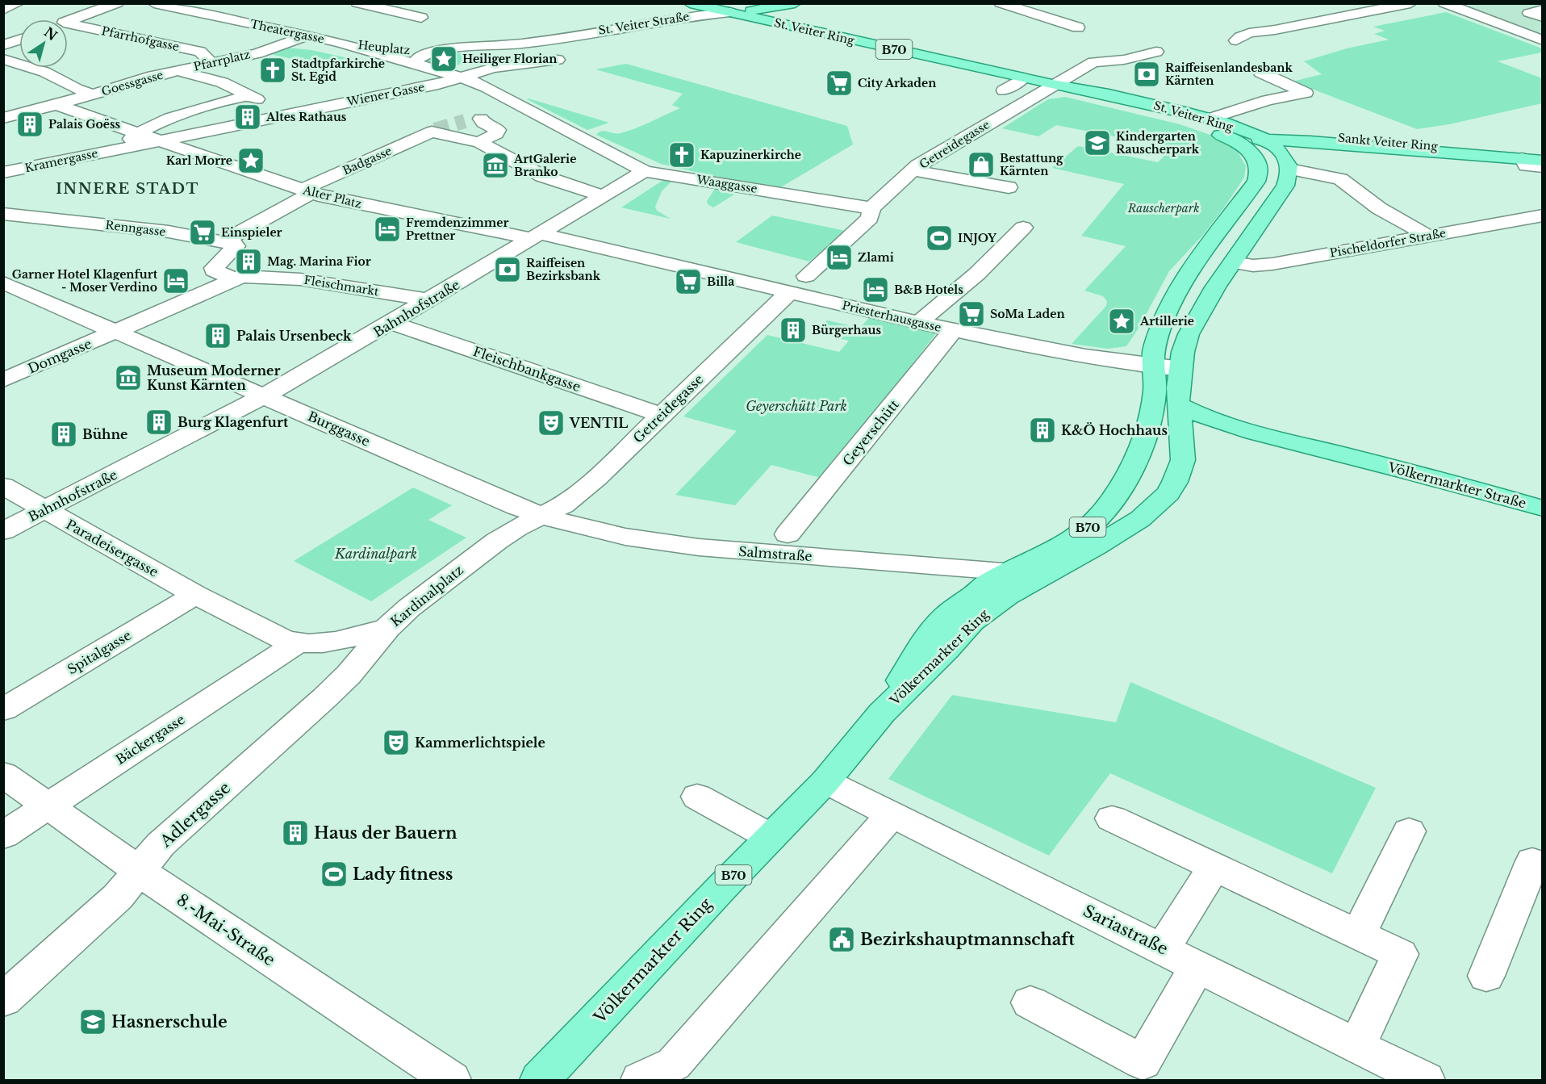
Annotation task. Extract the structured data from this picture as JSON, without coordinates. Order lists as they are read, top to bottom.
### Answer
{
  "streets": {
    "main road": [
      "St. Veiter Straße",
      "St. Veiter Ring",
      "B70",
      "Sankt Veiter Ring",
      "Völkermarkter Straße",
      "Völkermarkter Ring"
    ],
    "street": [
      "Theatergasse",
      "Pfarrhofgasse",
      "Heuplatz",
      "Pfarrplatz",
      "Goessgasse",
      "Wiener Gasse",
      "Getreidegasse",
      "Kramergasse",
      "Badgasse",
      "Waaggasse",
      "Alter Platz",
      "Renngasse",
      "Pischeldorfer Straße",
      "Fleischmarkt",
      "Bahnhofstraße",
      "Priesterhausgasse",
      "Domgasse",
      "Fleischbankgasse",
      "Burggasse",
      "Geyerschütt",
      "Paradeisergasse",
      "Salmstraße",
      "Kardinalplatz",
      "Spitalgasse",
      "Bäckergasse",
      "Adlergasse",
      "8.-Mai-Straße",
      "Sariastraße"
    ]
  },
  "crossings": [
    ["St. Veiter Straße", "St. Veiter Ring"],
    ["St. Veiter Straße", "Heuplatz"],
    ["Theatergasse", "Heuplatz"],
    ["Theatergasse", "Pfarrplatz"],
    ["St. Veiter Ring", "B70"],
    ["St. Veiter Ring", "Sankt Veiter Ring"],
    ["St. Veiter Ring", "Getreidegasse"],
    ["Pfarrhofgasse", "Pfarrplatz"],
    ["Heuplatz", "Wiener Gasse"],
    ["B70", "Sankt Veiter Ring"],
    ["B70", "Pischeldorfer Straße"],
    ["B70", "Priesterhausgasse"],
    ["B70", "Salmstraße"],
    ["B70", "Völkermarkter Ring"],
    ["Pfarrplatz", "Goessgasse"],
    ["Pfarrplatz", "Wiener Gasse"],
    ["Wiener Gasse", "Kramergasse"],
    ["Wiener Gasse", "Alter Platz"],
    ["Getreidegasse", "Waaggasse"],
    ["Getreidegasse", "Priesterhausgasse"],
    ["Getreidegasse", "Fleischbankgasse"],
    ["Getreidegasse", "Burggasse"],
    ["Getreidegasse", "Salmstraße"],
    ["Getreidegasse", "Kardinalplatz"],
    ["Badgasse", "Alter Platz"],
    ["Badgasse", "Renngasse"],
    ["Badgasse", "Bahnhofstraße"],
    ["Waaggasse", "Bahnhofstraße"],
    ["Alter Platz", "Bahnhofstraße"],
    ["Alter Platz", "Priesterhausgasse"],
    ["Fleischmarkt", "Bahnhofstraße"],
    ["Fleischmarkt", "Domgasse"],
    ["Bahnhofstraße", "Priesterhausgasse"],
    ["Bahnhofstraße", "Fleischbankgasse"],
    ["Bahnhofstraße", "Burggasse"],
    ["Bahnhofstraße", "Paradeisergasse"],
    ["Priesterhausgasse", "Geyerschütt"],
    ["Domgasse", "Burggasse"],
    ["Burggasse", "Salmstraße"],
    ["Burggasse", "Kardinalplatz"],
    ["Paradeisergasse", "Kardinalplatz"],
    ["Paradeisergasse", "Spitalgasse"],
    ["Salmstraße", "Kardinalplatz"],
    ["Salmstraße", "Völkermarkter Ring"],
    ["Kardinalplatz", "Spitalgasse"],
    ["Kardinalplatz", "Bäckergasse"],
    ["Kardinalplatz", "Adlergasse"],
    ["Völkermarkter Ring", "Sariastraße"],
    ["Bäckergasse", "8.-Mai-Straße"],
    ["Adlergasse", "8.-Mai-Straße"]
  ],
  "districts": ["INNERE STADT"],
  "parks": ["Rauscherpark", "Geyerschütt Park", "Kardinalpark"],
  "places": {
    "place": ["Heiliger Florian", "Karl Morre", "Artillerie"],
    "church": ["Stadtpfarkirche St. Egid", "Kapuzinerkirche"],
    "bank": ["Raiffeisenlandesbank Kärnten", "Raiffeisen Bezirksbank"],
    "supermarket": [
      "City Arkaden",
      "Einspieler",
      "Billa",
      "SoMa Laden"
    ],
    "building": [
      "Altes Rathaus",
      "Palais Goëss",
      "Mag. Marina Fior",
      "Bürgerhaus",
      "Palais Ursenbeck",
      "Burg Klagenfurt",
      "K&Ö Hochhaus",
      "Bühne",
      "Haus der Bauern"
    ],
    "school or university": ["Kindergarten Rauscherpark", "Hasnerschule"],
    "shop": ["Bestattung Kärnten"],
    "museum": ["ArtGalerie Branko", "Museum Moderner Kunst Kärnten"],
    "hotel": [
      "Fremdenzimmer Prettner",
      "Zlami",
      "Garner Hotel Klagenfurt - Moser Verdino",
      "B&B Hotels"
    ],
    "sports": ["INJOY", "Lady fitness"],
    "theatre": ["VENTIL", "Kammerlichtspiele"],
    "public building": ["Bezirkshauptmannschaft"]
  },
  "north": "top right"
}
